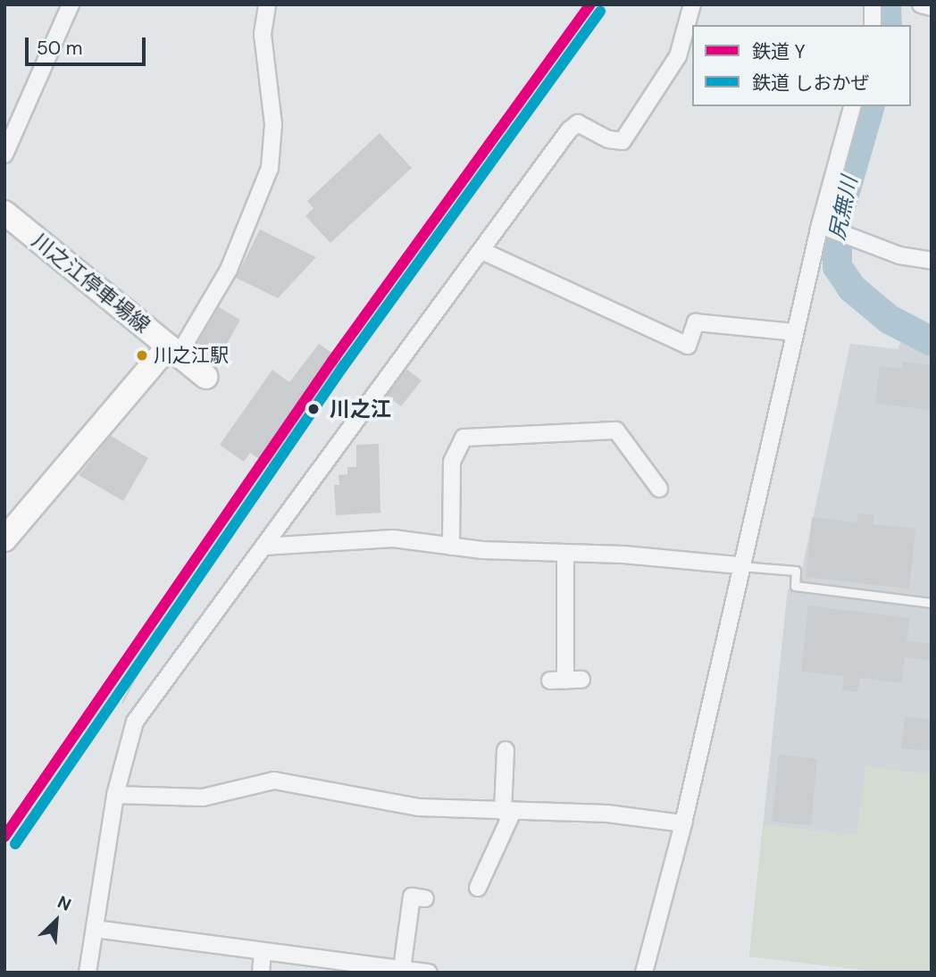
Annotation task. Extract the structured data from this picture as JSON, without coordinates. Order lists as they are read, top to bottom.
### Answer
{
  "streets": {
    "street": ["川之江停車場線"]
  },
  "water": ["尻無川"],
  "places": ["川之江駅", "川之江"],
  "lines": ["rail line Y", "rail line しおかぜ"],
  "legend": ["鉄道 Y", "鉄道 しおかぜ"],
  "scale_bar": "50 m",
  "north": "top right"
}
